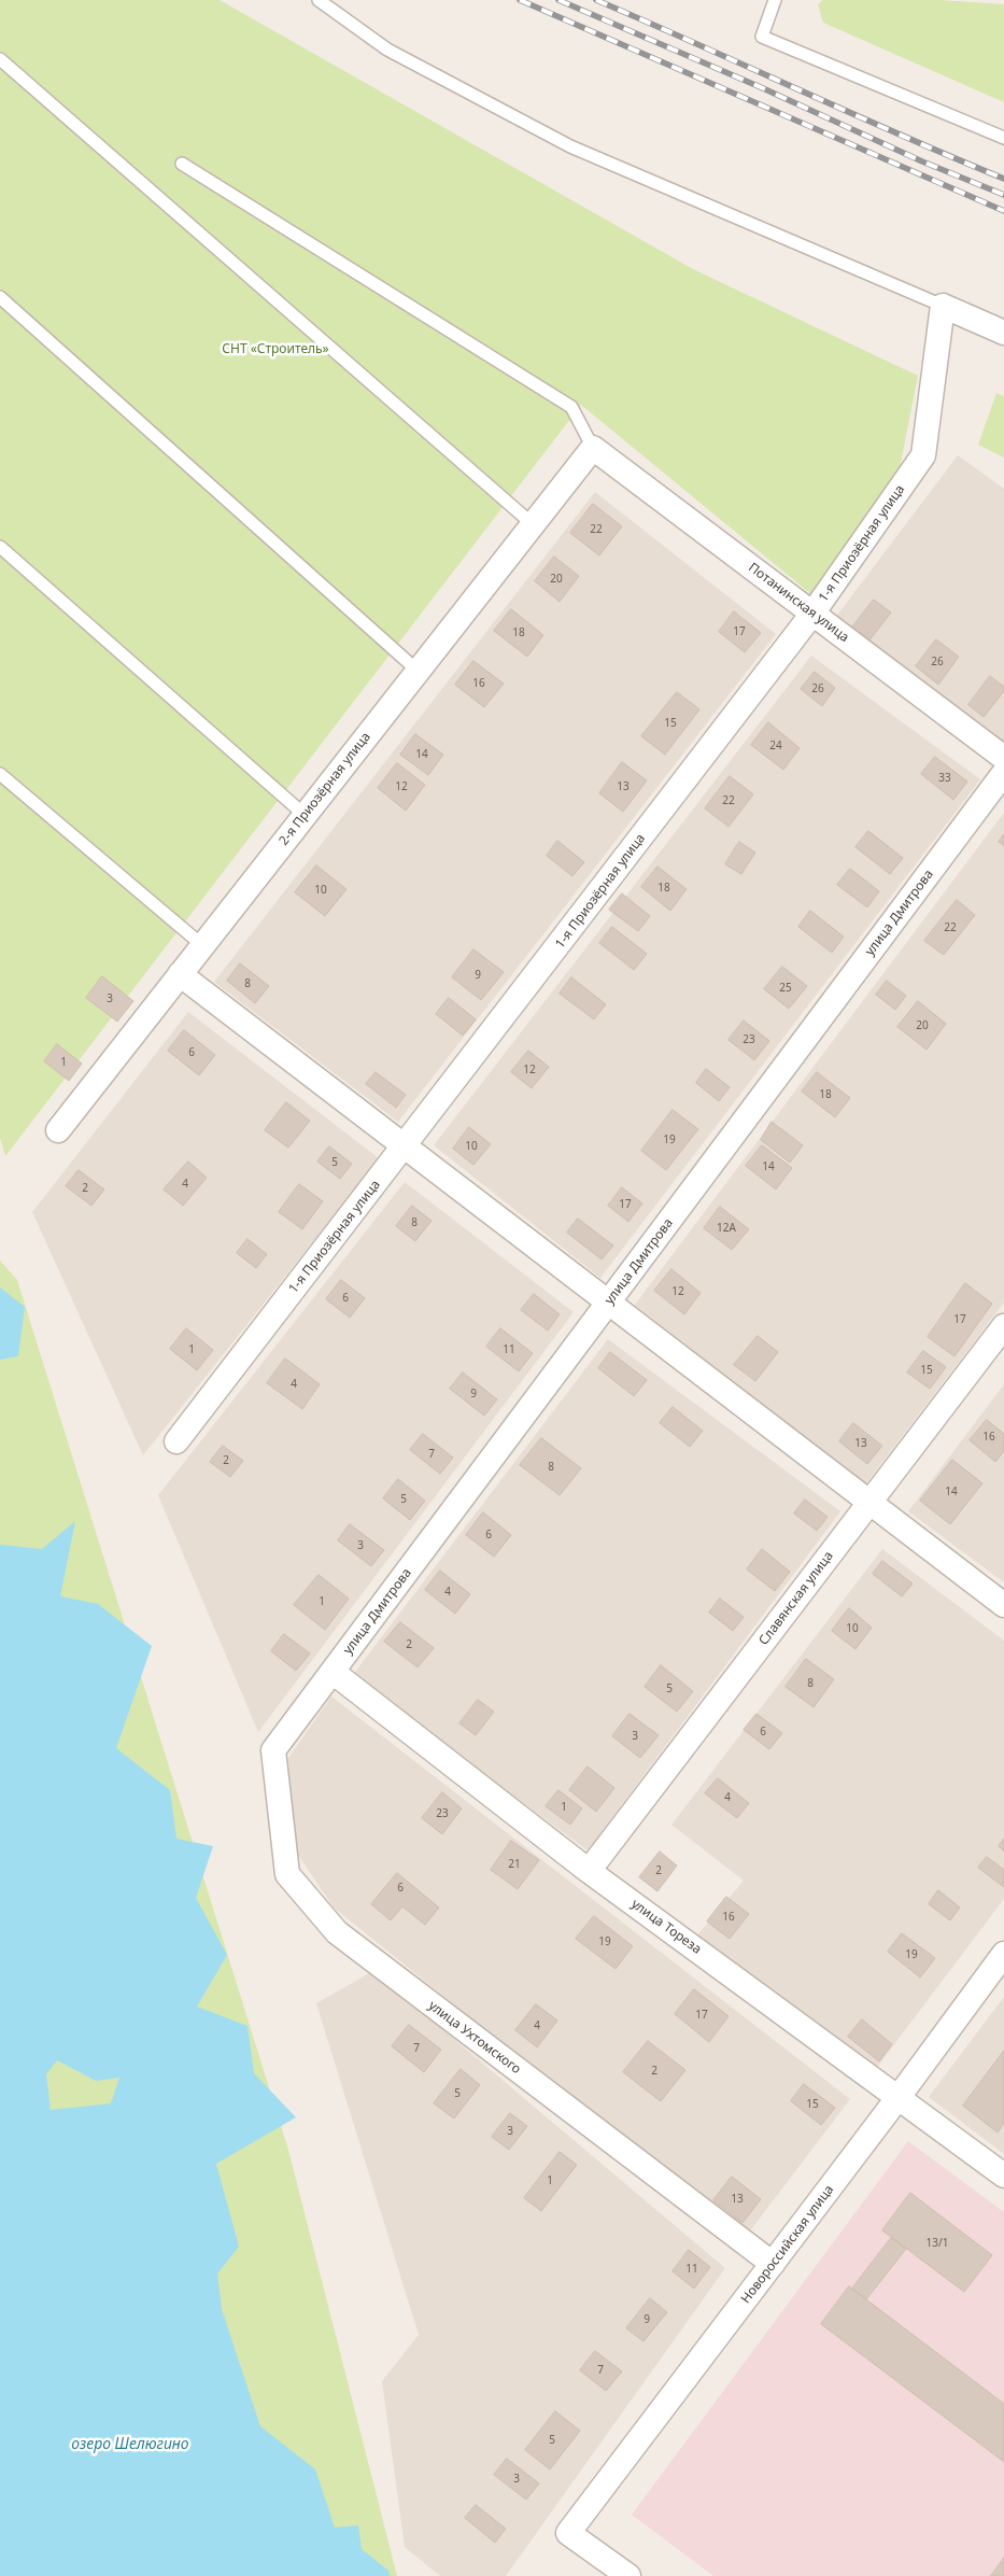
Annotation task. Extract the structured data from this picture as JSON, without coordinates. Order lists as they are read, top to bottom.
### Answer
{
  "streets": {
    "street": [
      "1-я Приозёрная улица",
      "Потанинская улица",
      "2-я Приозёрная улица",
      "улица Дмитрова",
      "Славянская улица",
      "улица Тореза",
      "улица Ухтомского",
      "Новороссийская улица"
    ]
  },
  "crossings": [
    ["1-я Приозёрная улица", "Потанинская улица"],
    ["Потанинская улица", "2-я Приозёрная улица"],
    ["улица Дмитрова", "улица Тореза"],
    ["улица Дмитрова", "улица Ухтомского"],
    ["Славянская улица", "улица Тореза"],
    ["улица Тореза", "Новороссийская улица"],
    ["улица Ухтомского", "Новороссийская улица"]
  ],
  "water": ["озеро Шелюгино"],
  "parks": ["СНТ «Строитель»"],
  "house_numbers": [
    "22",
    "20",
    "17",
    "18",
    "26",
    "16",
    "26",
    "15",
    "24",
    "14",
    "33",
    "12",
    "13",
    "22",
    "18",
    "10",
    "22",
    "9",
    "8",
    "25",
    "3",
    "20",
    "23",
    "6",
    "1",
    "12",
    "18",
    "19",
    "10",
    "5",
    "14",
    "4",
    "2",
    "17",
    "8",
    "12А",
    "12",
    "6",
    "17",
    "1",
    "11",
    "15",
    "4",
    "9",
    "16",
    "13",
    "7",
    "2",
    "8",
    "14",
    "5",
    "6",
    "3",
    "4",
    "1",
    "10",
    "2",
    "8",
    "5",
    "6",
    "3",
    "4",
    "1",
    "23",
    "21",
    "2",
    "6",
    "16",
    "19",
    "19",
    "17",
    "4",
    "7",
    "2",
    "5",
    "15",
    "3",
    "1",
    "13",
    "13/1",
    "11",
    "9",
    "7",
    "5",
    "3"
  ]
}
